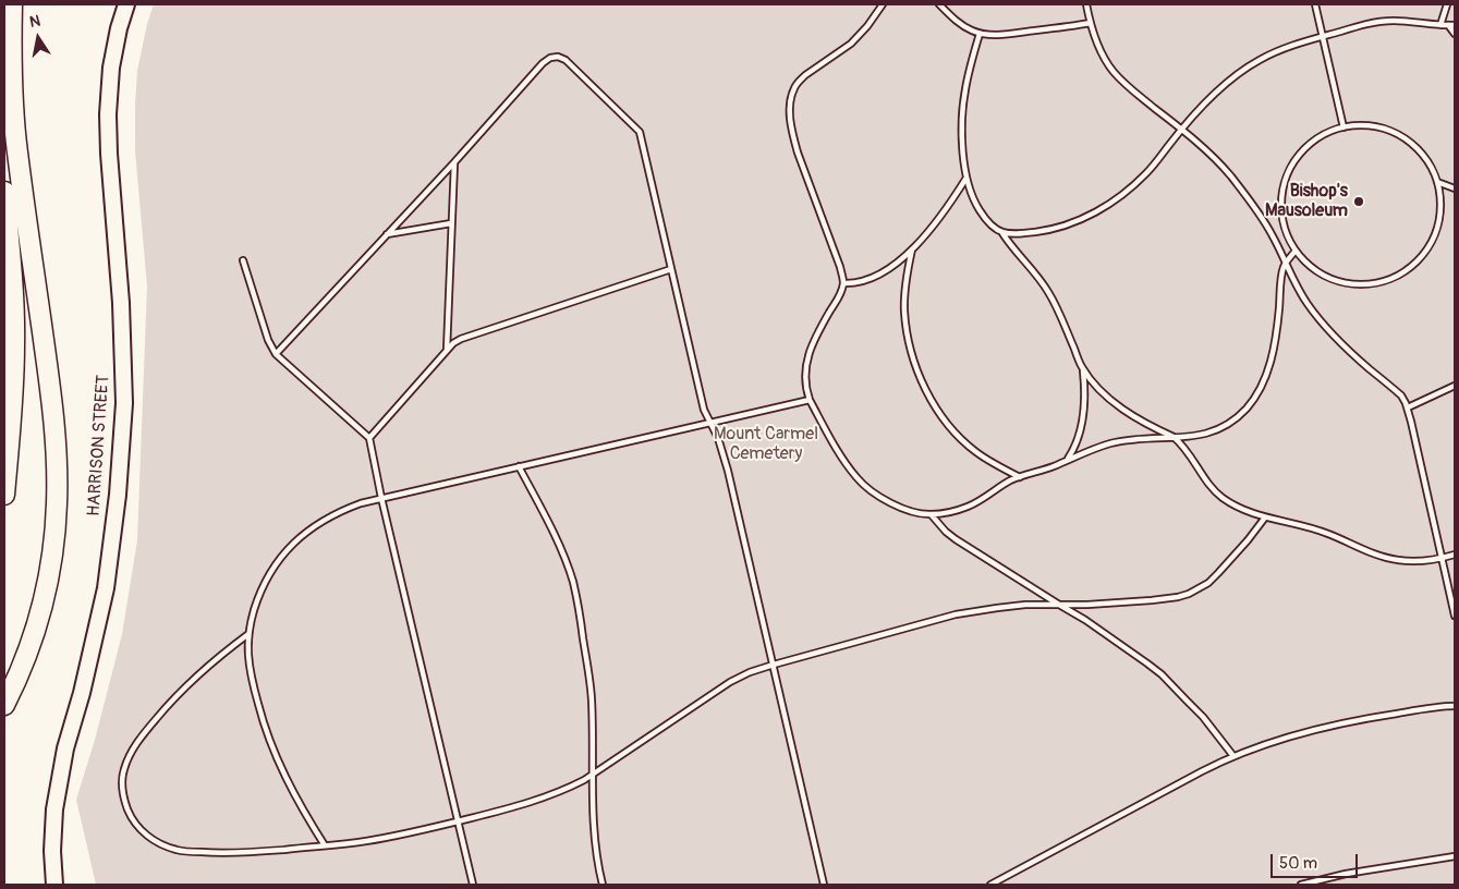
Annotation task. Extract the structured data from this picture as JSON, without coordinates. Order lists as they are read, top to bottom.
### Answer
{
  "streets": {
    "main road": ["HARRISON STREET"]
  },
  "parks": ["Mount Carmel Cemetery"],
  "places": ["Bishop's Mausoleum"],
  "scale_bar": "50 m",
  "north": "top"
}
